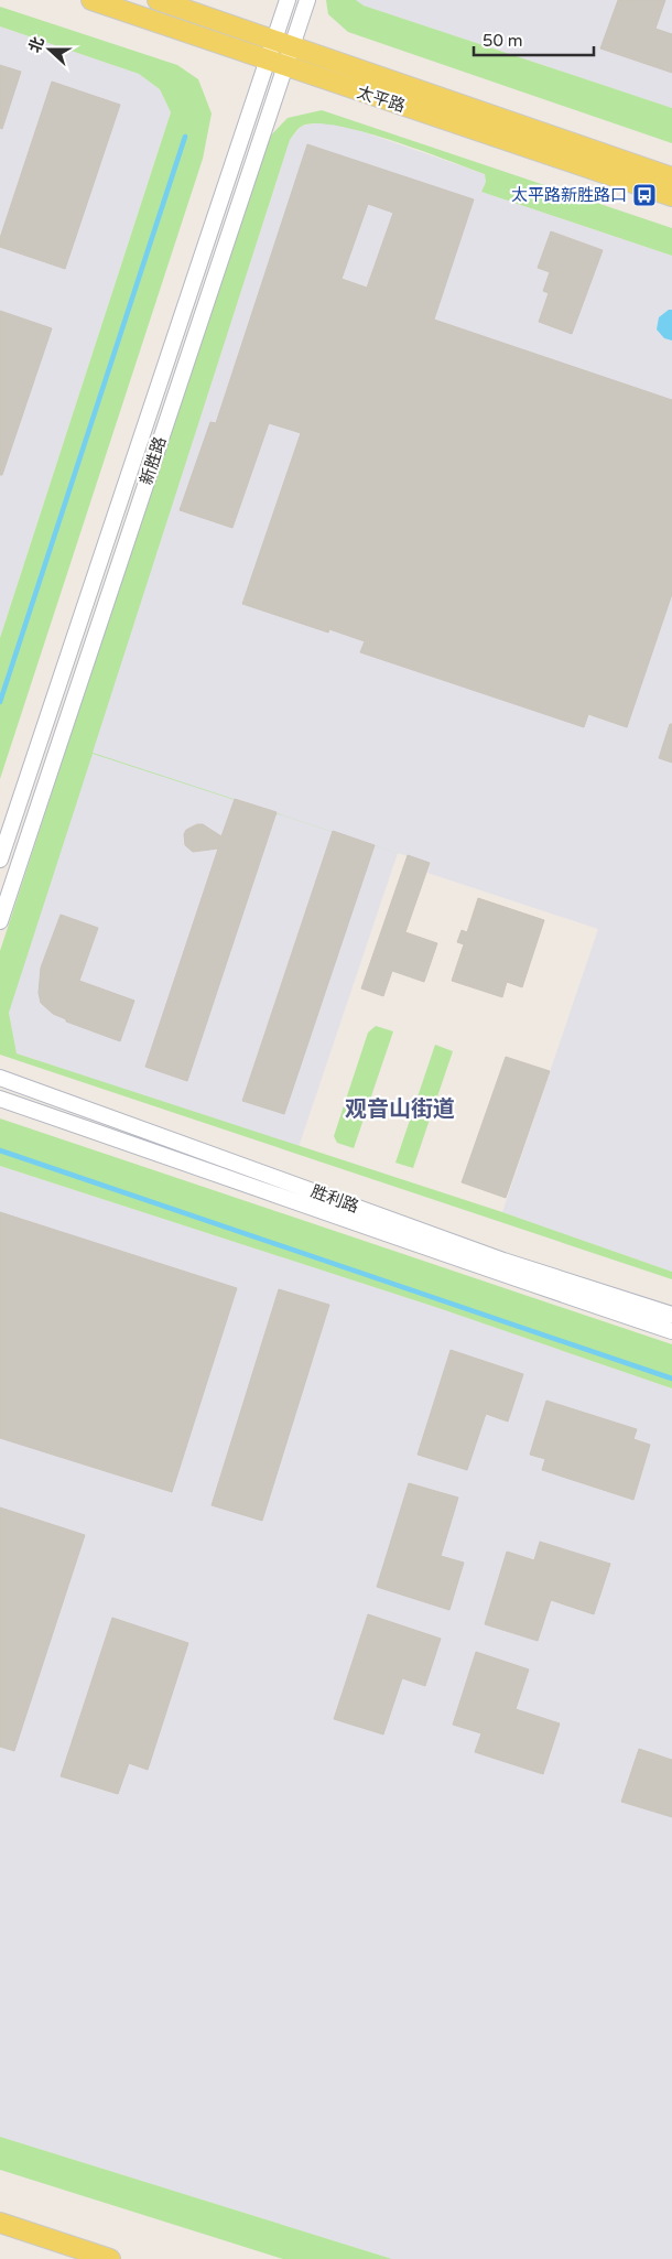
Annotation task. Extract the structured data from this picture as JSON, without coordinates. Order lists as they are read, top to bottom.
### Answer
{
  "streets": {
    "main road": ["太平路"],
    "street": ["新胜路", "胜利路"]
  },
  "crossings": [
    ["太平路", "新胜路"]
  ],
  "districts": ["观音山街道"],
  "places": {
    "bus stop": ["太平路新胜路口"]
  },
  "scale_bar": "50 m",
  "north": "left"
}
